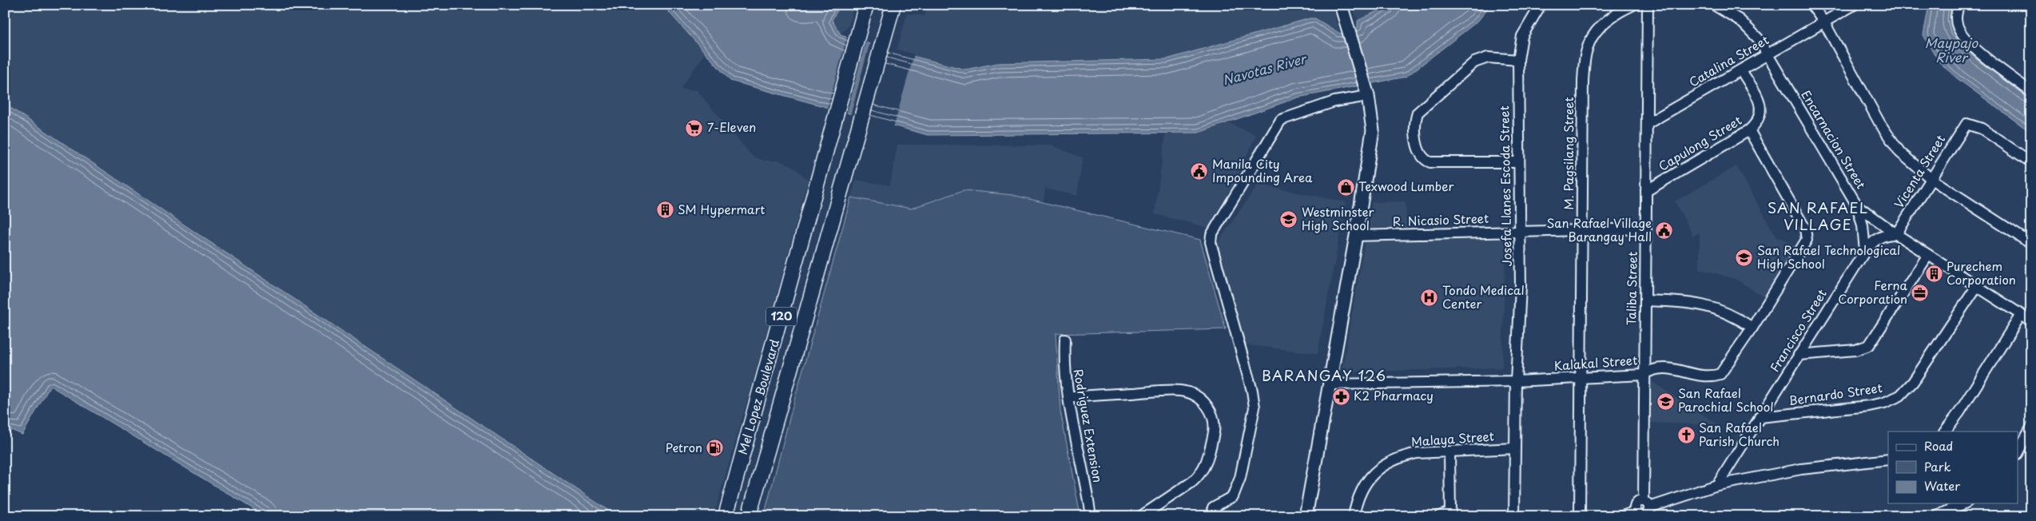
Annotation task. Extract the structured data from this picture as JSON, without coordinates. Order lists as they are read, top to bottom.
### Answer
{
  "streets": {
    "highway": ["120", "Mel Lopez Boulevard"],
    "street": [
      "Catalina Street",
      "Encarnacion Street",
      "Capulong Street",
      "M. Pagsilang Street",
      "Vicenta Street",
      "Josefa Llanes Escoda Street",
      "R. Nicasio Street",
      "Taliba Street",
      "Francisco Street",
      "Kalakal Street",
      "Bernardo Street",
      "Rodriguez Extension",
      "Malaya Street"
    ]
  },
  "crossings": [
    ["Catalina Street", "Encarnacion Street"],
    ["Catalina Street", "Capulong Street"],
    ["Catalina Street", "Taliba Street"],
    ["Encarnacion Street", "Vicenta Street"],
    ["Encarnacion Street", "Francisco Street"],
    ["Encarnacion Street", "Bernardo Street"],
    ["Capulong Street", "Taliba Street"],
    ["Capulong Street", "Kalakal Street"],
    ["M. Pagsilang Street", "R. Nicasio Street"],
    ["M. Pagsilang Street", "Kalakal Street"],
    ["Vicenta Street", "Francisco Street"],
    ["Josefa Llanes Escoda Street", "R. Nicasio Street"],
    ["Josefa Llanes Escoda Street", "Kalakal Street"],
    ["Josefa Llanes Escoda Street", "Malaya Street"],
    ["R. Nicasio Street", "Taliba Street"],
    ["Taliba Street", "Kalakal Street"],
    ["120", "Mel Lopez Boulevard"],
    ["Francisco Street", "Bernardo Street"]
  ],
  "districts": ["SAN RAFAEL VILLAGE", "BARANGAY 126"],
  "water": ["Maypajo River", "Navotas River"],
  "places": {
    "supermarket": ["7-Eleven"],
    "public building": ["Manila City Impounding Area", "San Rafael Village Barangay Hall"],
    "shop": ["Texwood Lumber"],
    "building": ["SM Hypermart", "Purechem Corporation"],
    "school or university": ["Westminster High School", "San Rafael Technological High School", "San Rafael Parochial School"],
    "office": ["Ferna Corporation"],
    "hospital": ["Tondo Medical Center"],
    "pharmacy": ["K2 Pharmacy"],
    "church": ["San Rafael Parish Church"],
    "fuel station": ["Petron"]
  },
  "legend": ["Road", "Park", "Water"]
}
